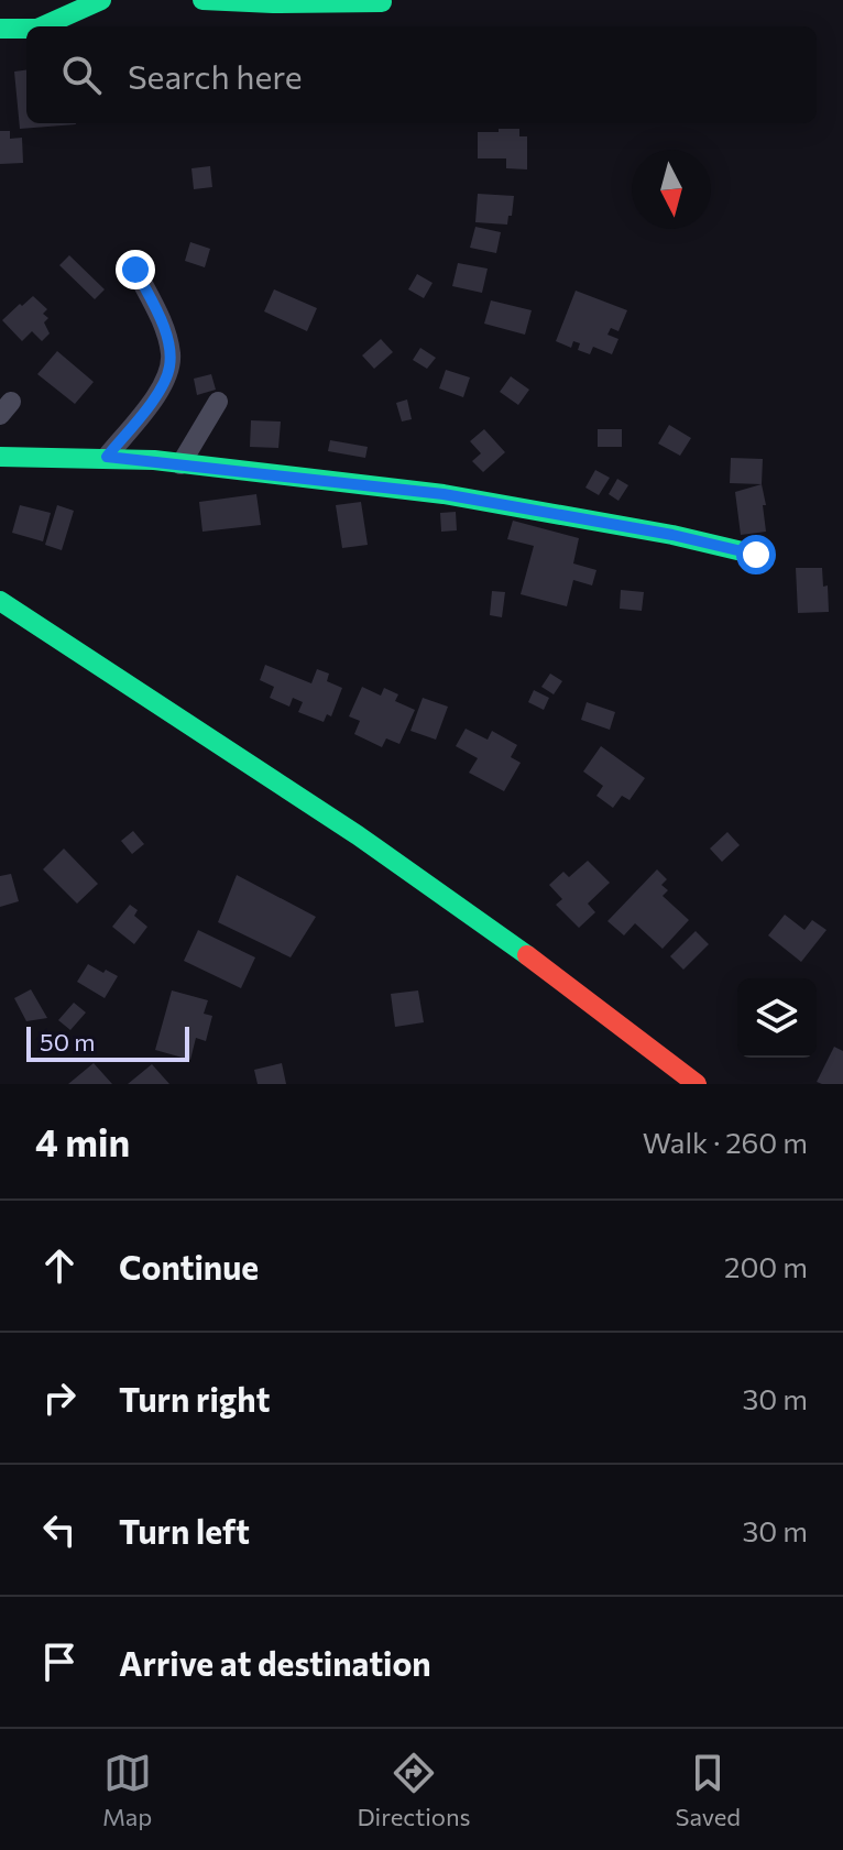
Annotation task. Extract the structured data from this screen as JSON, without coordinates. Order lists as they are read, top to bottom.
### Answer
{
  "scale_bar": "50 m",
  "north": "bottom",
  "page": {
    "search": "Search here",
    "scale": "50 m",
    "heading": ["4 min", "Walk · 260 m"],
    "list": [
      ["Continue", "200 m"],
      ["Turn right", "30 m"],
      ["Turn left", "30 m"],
      "Arrive at destination"
    ],
    "nav": ["Map", "Directions", "Saved"]
  }
}
